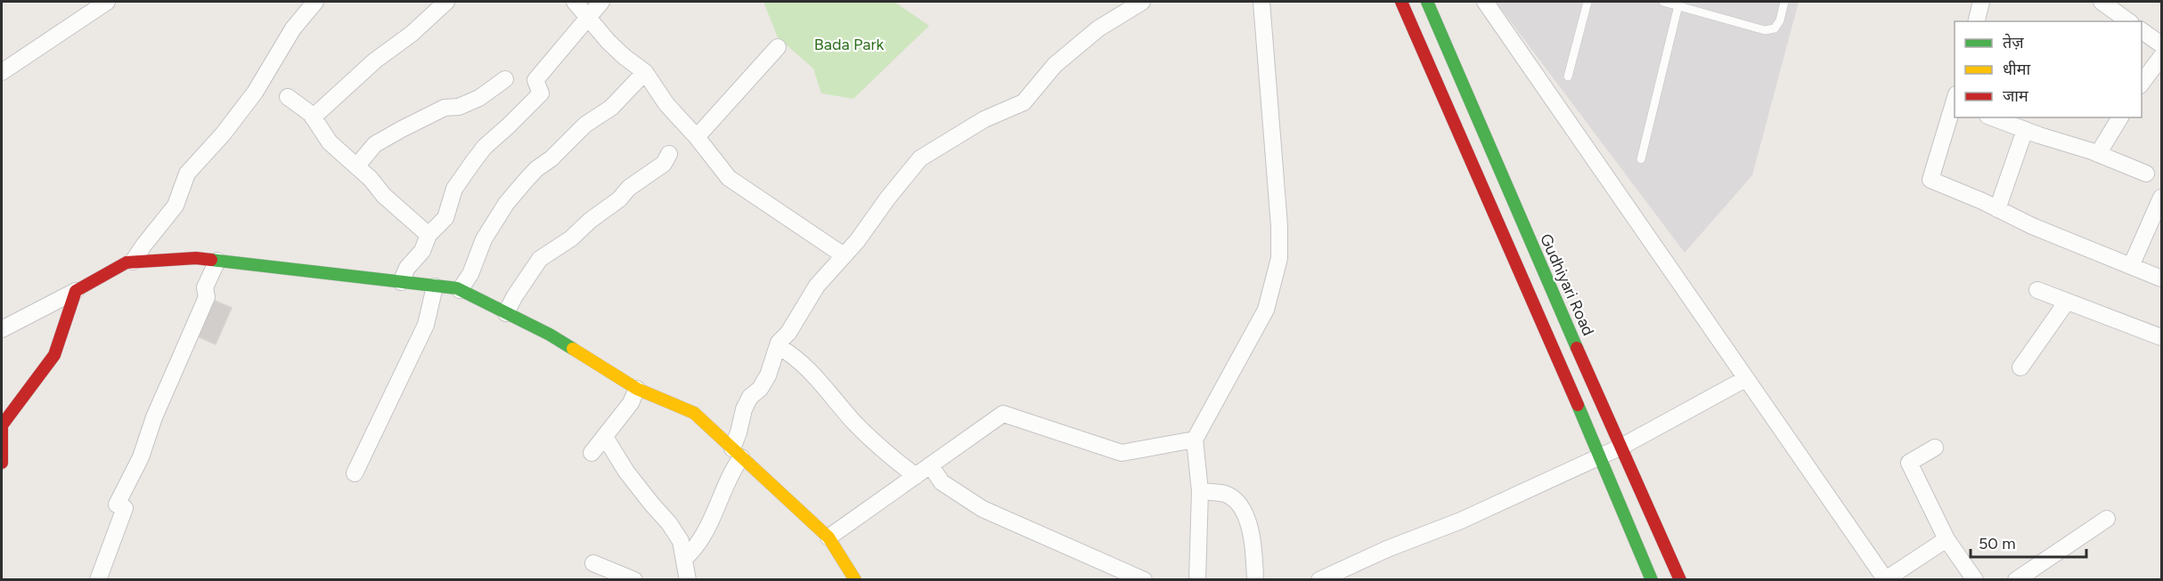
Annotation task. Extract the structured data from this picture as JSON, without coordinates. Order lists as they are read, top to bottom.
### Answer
{
  "streets": {
    "street": ["Gudhiyari Road"]
  },
  "parks": ["Bada Park"],
  "legend": ["तेज़", "धीमा", "जाम"],
  "scale_bar": "50 m"
}
